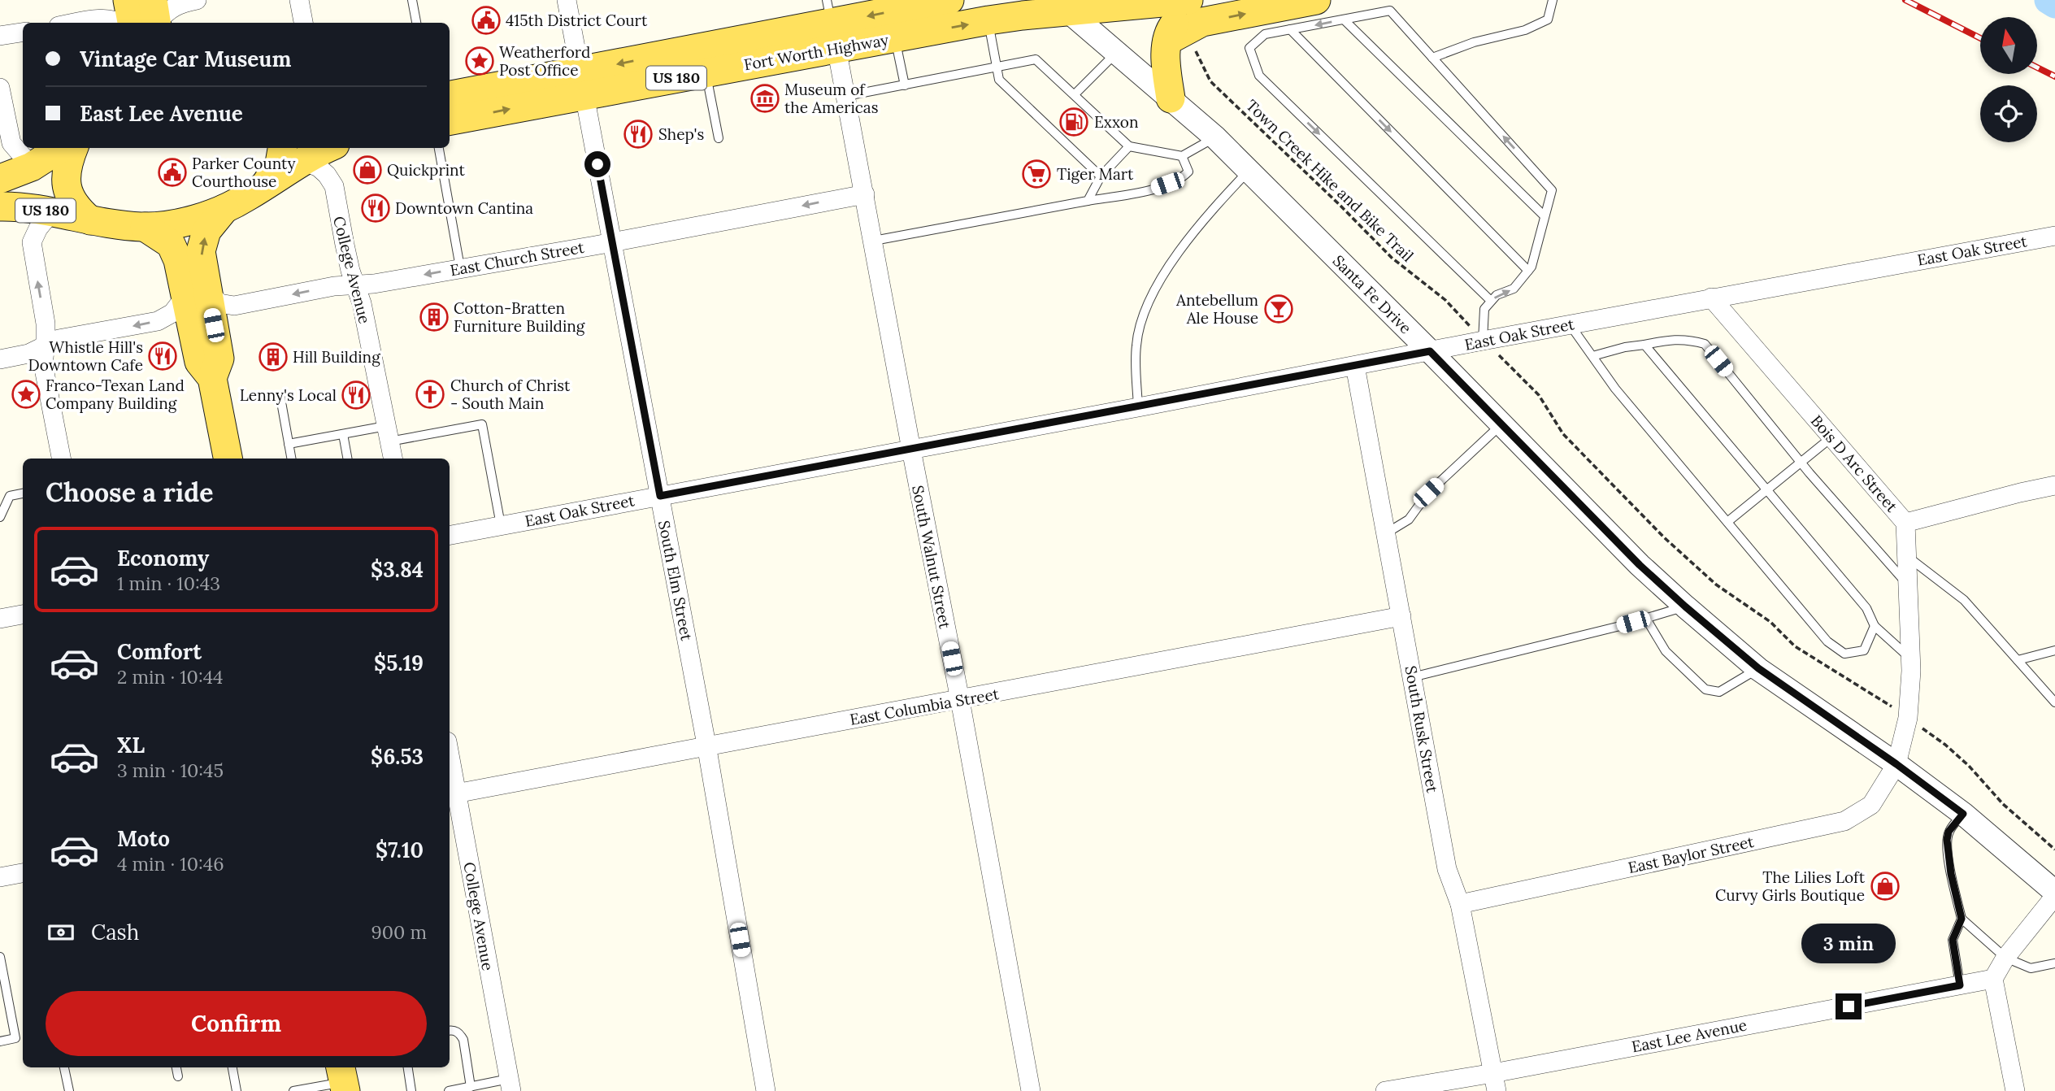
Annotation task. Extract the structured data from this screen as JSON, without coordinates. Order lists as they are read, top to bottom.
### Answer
{
  "streets": {
    "main road": ["Fort Worth Highway", "US 180"],
    "street": [
      "East Oak Street",
      "East Church Street",
      "College Avenue",
      "Santa Fe Drive",
      "Bois D Arc Street",
      "South Walnut Street",
      "South Elm Street",
      "East Columbia Street",
      "South Rusk Street",
      "East Baylor Street",
      "East Lee Avenue"
    ],
    "path": ["Town Creek Hike and Bike Trail"]
  },
  "crossings": [
    ["Fort Worth Highway", "Santa Fe Drive"],
    ["Fort Worth Highway", "South Walnut Street"],
    ["Fort Worth Highway", "South Elm Street"],
    ["US 180", "College Avenue"],
    ["Town Creek Hike and Bike Trail", "East Oak Street"],
    ["East Oak Street", "Santa Fe Drive"],
    ["East Oak Street", "Bois D Arc Street"],
    ["East Oak Street", "South Walnut Street"],
    ["East Oak Street", "South Elm Street"],
    ["East Oak Street", "South Rusk Street"],
    ["East Church Street", "College Avenue"],
    ["East Church Street", "South Walnut Street"],
    ["East Church Street", "South Elm Street"],
    ["College Avenue", "East Columbia Street"],
    ["Santa Fe Drive", "Bois D Arc Street"],
    ["Santa Fe Drive", "East Baylor Street"],
    ["Bois D Arc Street", "East Baylor Street"],
    ["South Walnut Street", "East Columbia Street"],
    ["South Elm Street", "East Columbia Street"],
    ["East Columbia Street", "South Rusk Street"],
    ["South Rusk Street", "East Baylor Street"],
    ["South Rusk Street", "East Lee Avenue"]
  ],
  "one_way": ["East Church Street"],
  "places": {
    "public building": ["415th District Court", "Parker County Courthouse"],
    "place": ["Weatherford Post Office", "Franco-Texan Land Company Building"],
    "museum": ["Museum of the Americas"],
    "fuel station": ["Exxon"],
    "restaurant": [
      "Shep's",
      "Downtown Cantina",
      "Whistle Hill's Downtown Cafe",
      "Lenny's Local"
    ],
    "shop": ["Quickprint", "The Lilies Loft Curvy Girls Boutique"],
    "supermarket": ["Tiger Mart"],
    "bar": ["Antebellum Ale House"],
    "building": ["Cotton-Bratten Furniture Building", "Hill Building"],
    "church": ["Church of Christ - South Main"]
  },
  "north": "top",
  "page": {
    "banner": ["Vintage Car Museum", "East Lee Avenue"],
    "heading": "Choose a ride",
    "list": [
      {
        "name": "Economy",
        "note": "1 min · 10:43",
        "value": "$3.84"
      },
      {
        "name": "Comfort",
        "note": "2 min · 10:44",
        "value": "$5.19"
      },
      {
        "name": "XL",
        "note": "3 min · 10:45",
        "value": "$6.53"
      },
      {
        "name": "Moto",
        "note": "4 min · 10:46",
        "value": "$7.10"
      }
    ],
    "pay": ["Cash", "900 m"],
    "bubble": "3 min",
    "buttons": "Confirm"
  }
}
